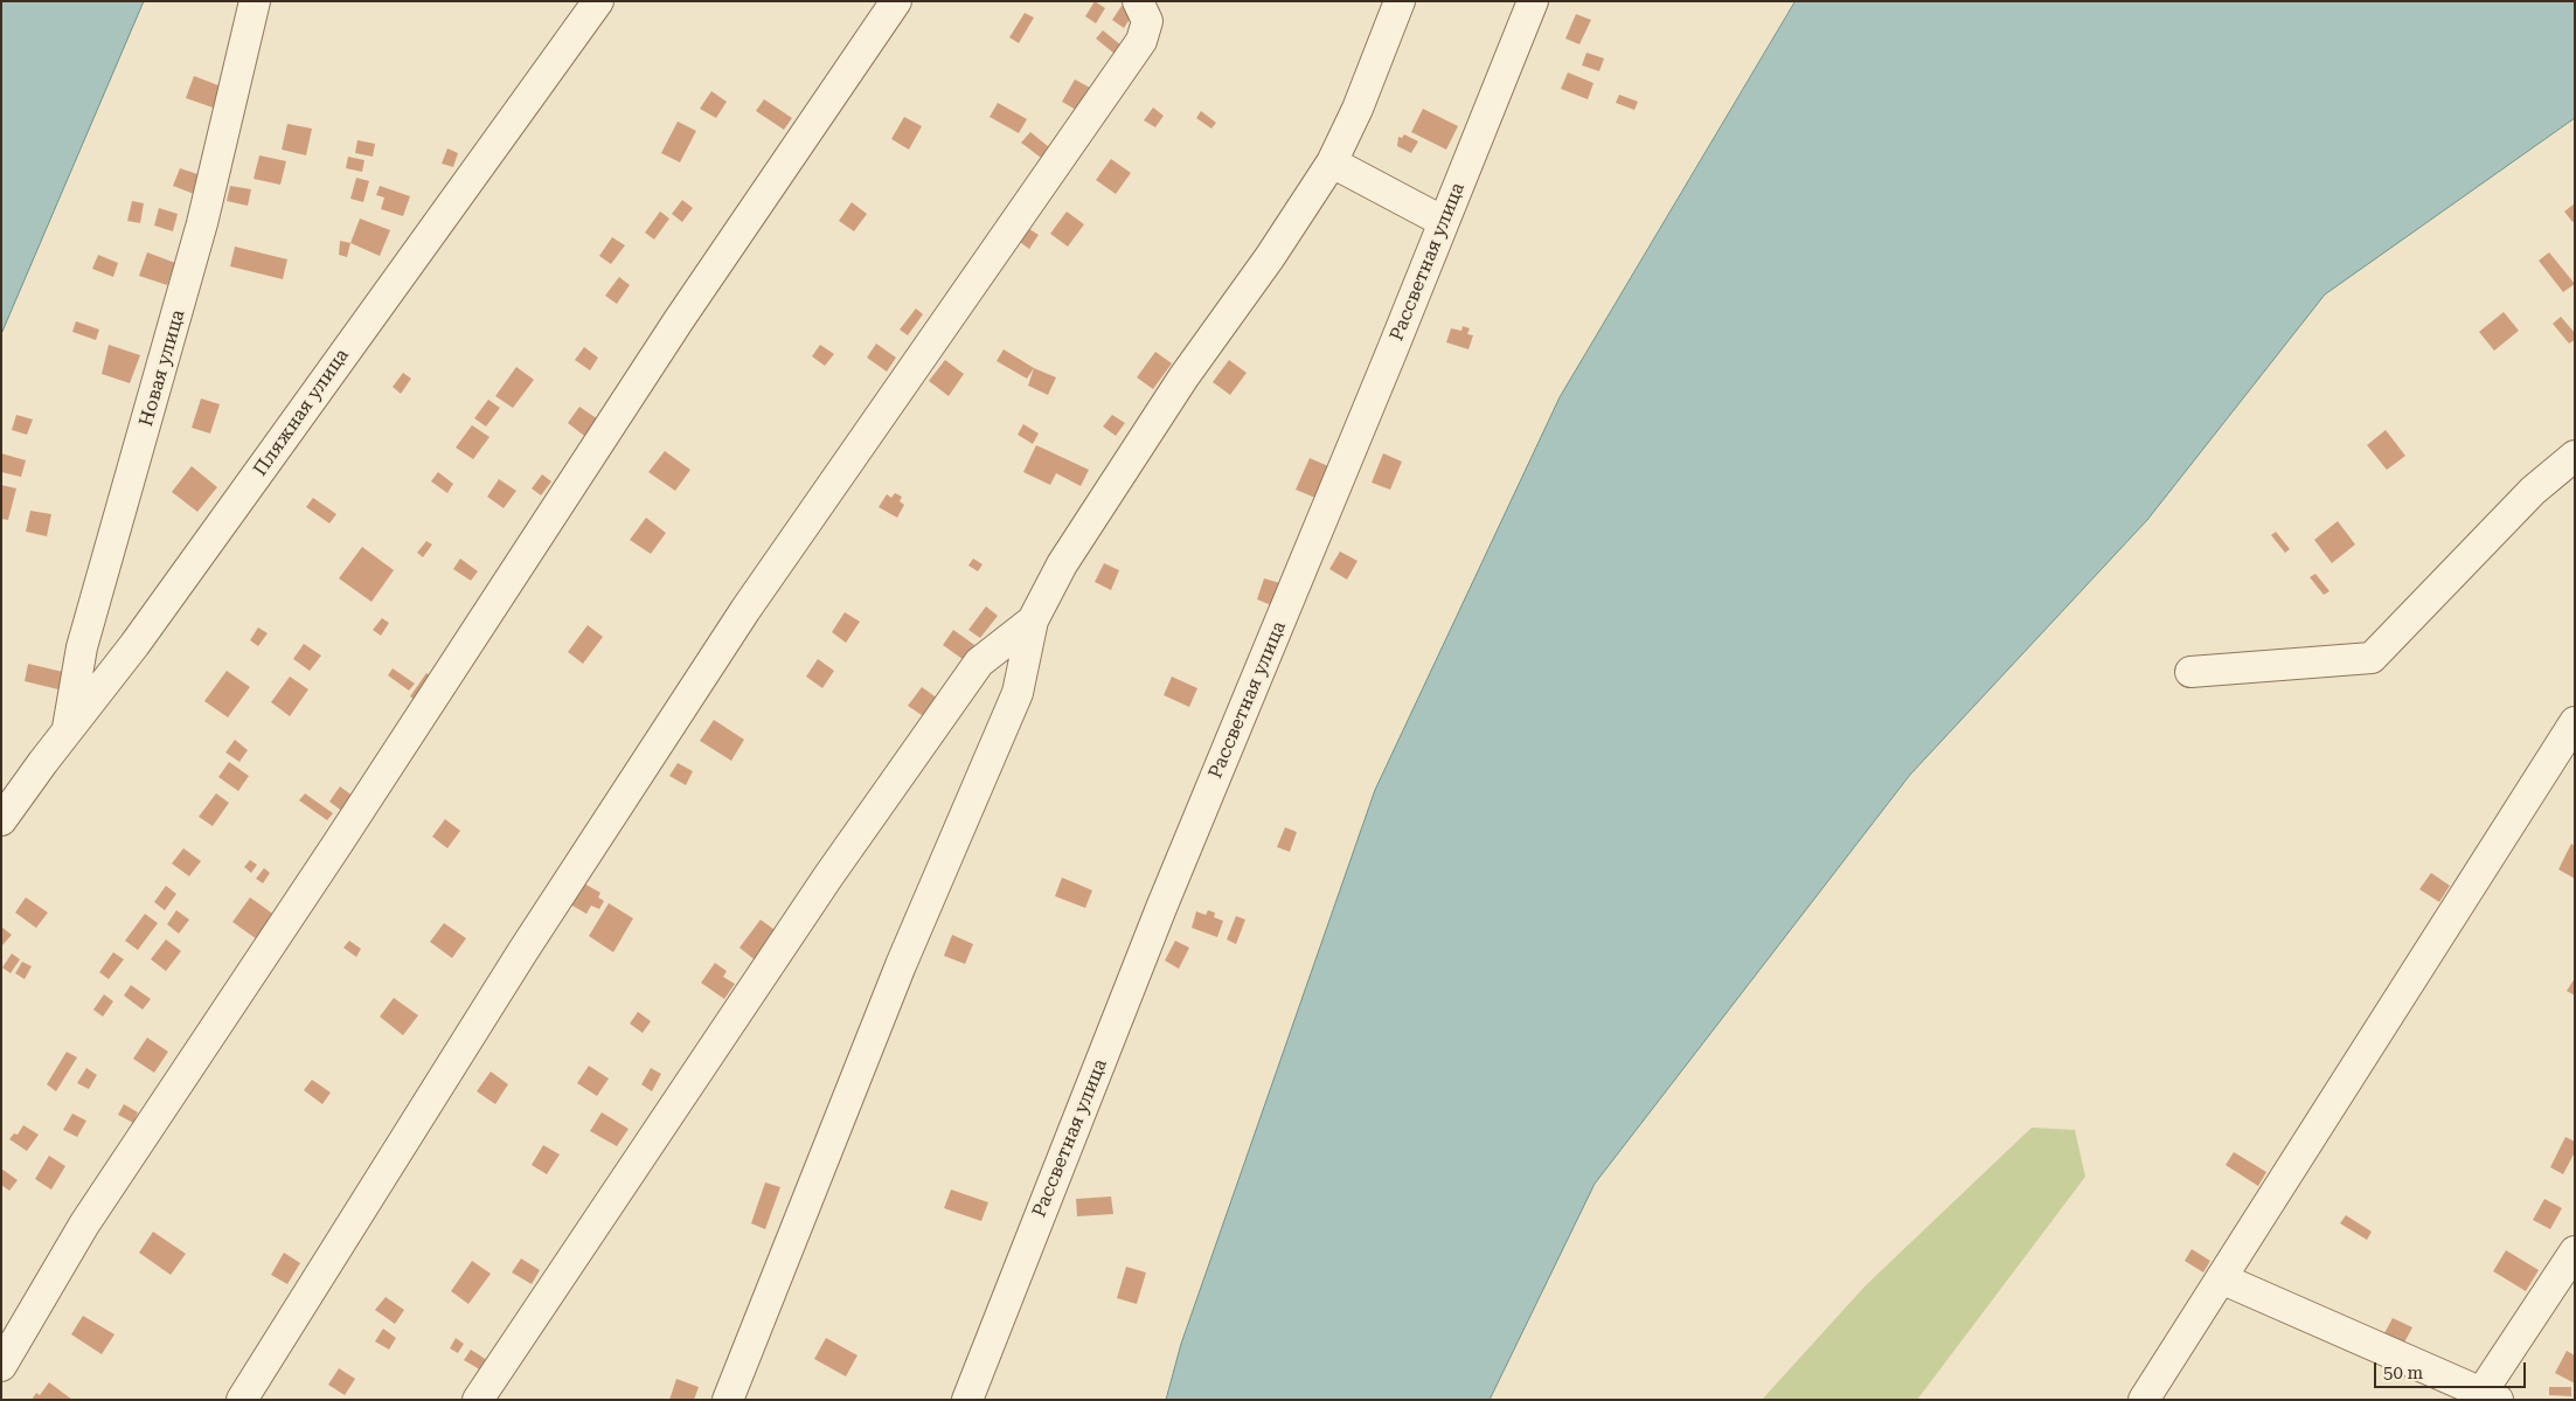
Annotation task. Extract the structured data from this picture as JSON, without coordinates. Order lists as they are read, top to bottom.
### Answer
{
  "streets": {
    "street": ["Рассветная улица", "Новая улица", "Пляжная улица"]
  },
  "crossings": [
    ["Новая улица", "Пляжная улица"]
  ],
  "scale_bar": "50 m"
}
